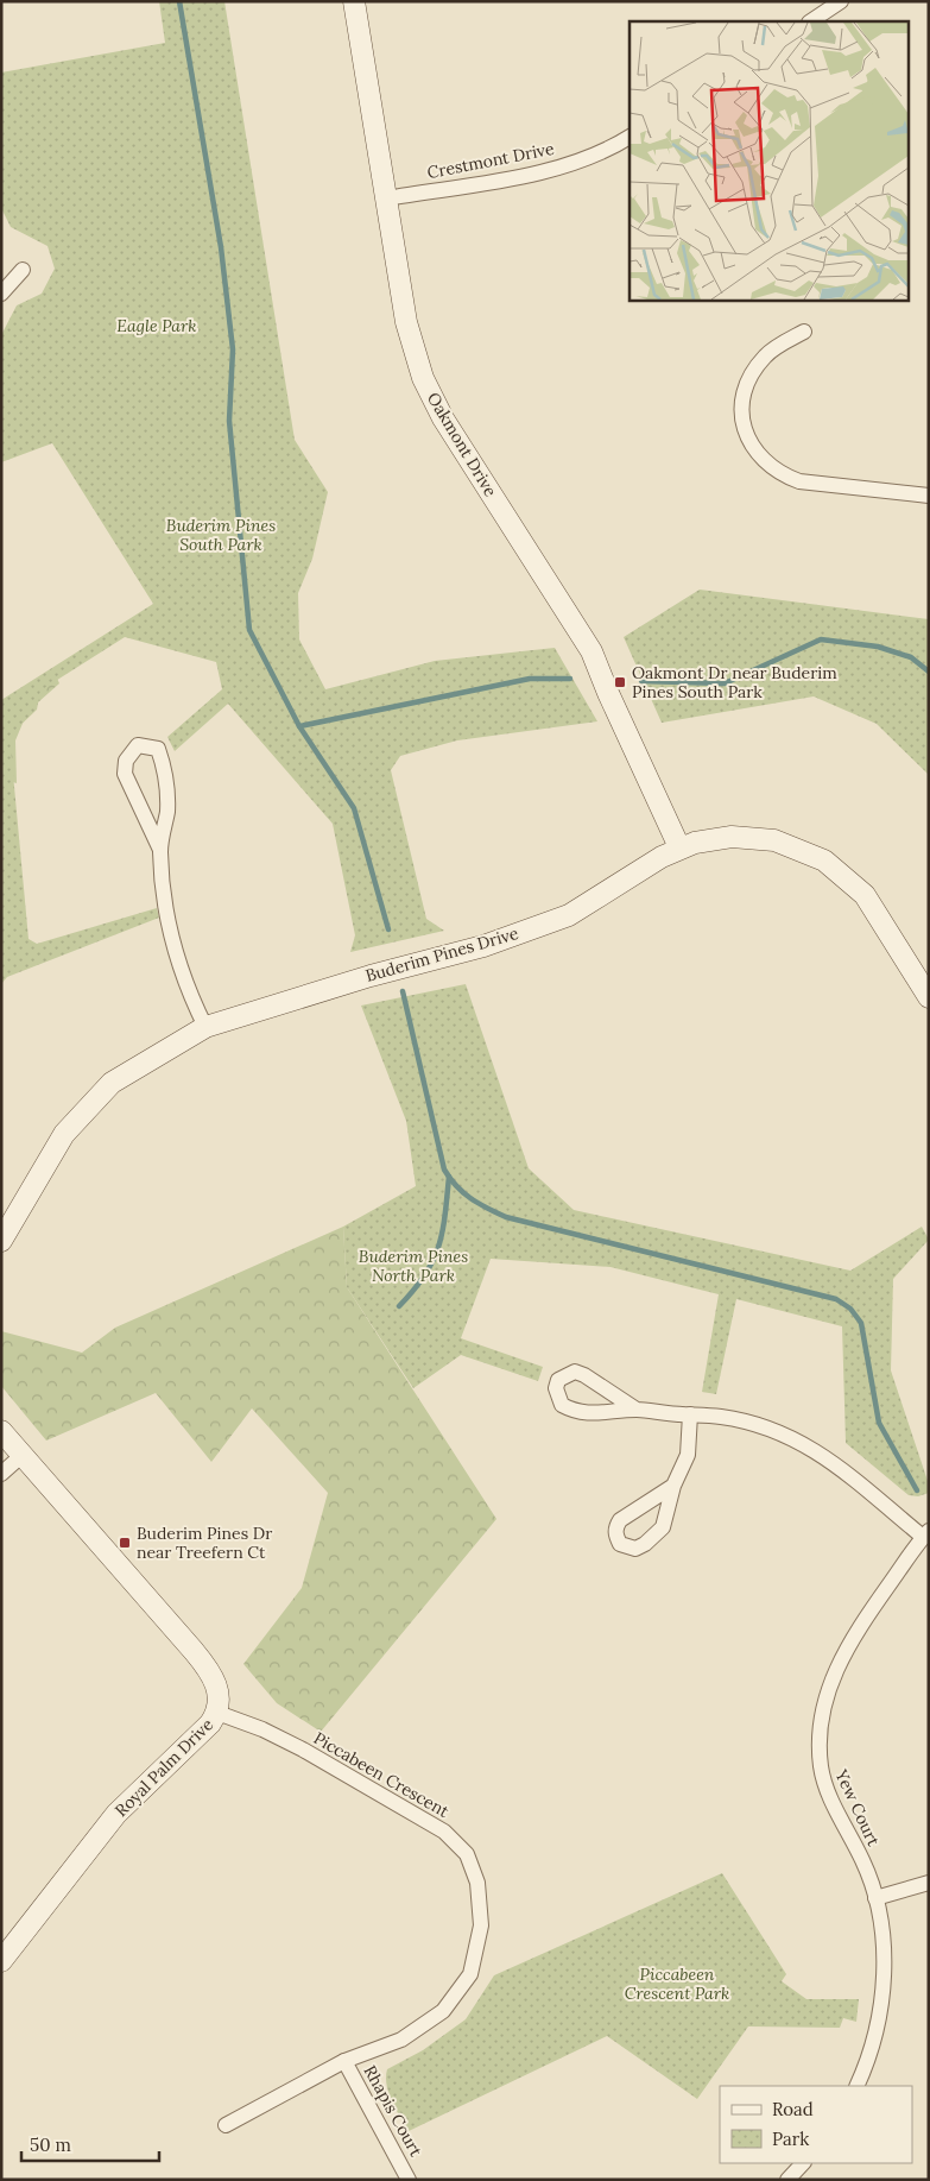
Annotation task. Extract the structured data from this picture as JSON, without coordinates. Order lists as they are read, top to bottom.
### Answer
{
  "streets": {
    "street": [
      "Crestmont Drive",
      "Oakmont Drive",
      "Buderim Pines Drive",
      "Royal Palm Drive",
      "Piccabeen Crescent",
      "Yew Court",
      "Rhapis Court"
    ]
  },
  "crossings": [
    ["Crestmont Drive", "Oakmont Drive"],
    ["Oakmont Drive", "Buderim Pines Drive"],
    ["Royal Palm Drive", "Piccabeen Crescent"],
    ["Piccabeen Crescent", "Rhapis Court"]
  ],
  "parks": [
    "Eagle Park",
    "Buderim Pines South Park",
    "Buderim Pines North Park",
    "Piccabeen Crescent Park"
  ],
  "places": {
    "transit": ["Oakmont Dr near Buderim Pines South Park", "Buderim Pines Dr near Treefern Ct"]
  },
  "legend": ["Road", "Park"],
  "scale_bar": "50 m"
}
